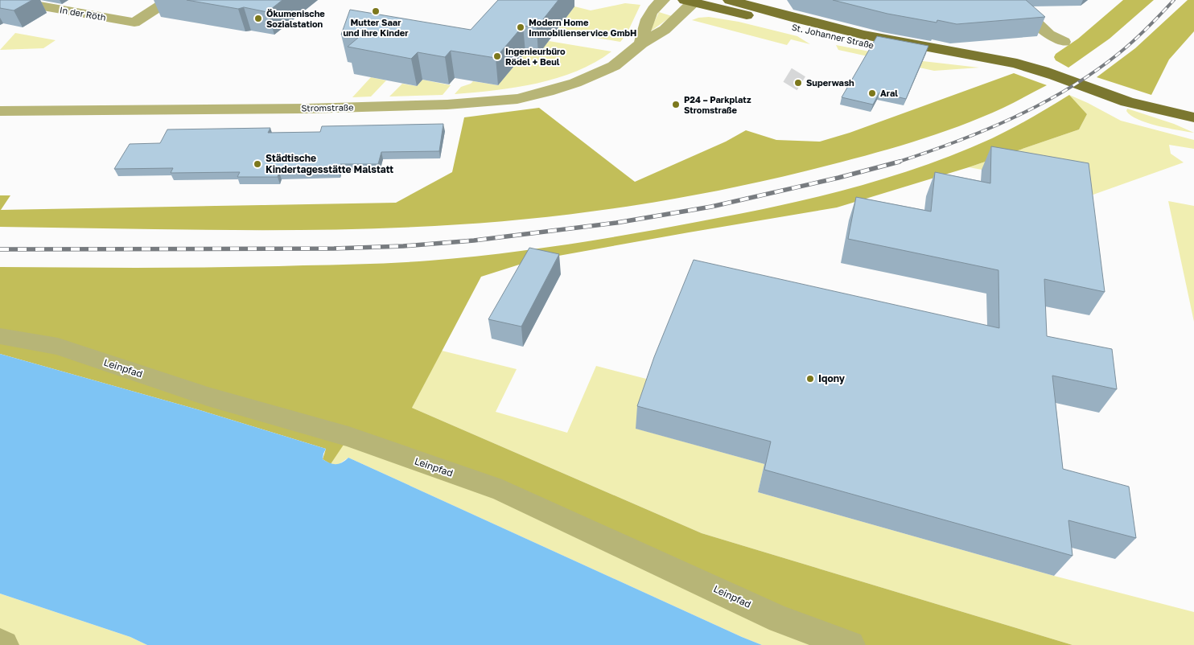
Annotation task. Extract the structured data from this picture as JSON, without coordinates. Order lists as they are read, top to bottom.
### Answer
{
  "streets": {
    "main road": ["St. Johanner Straße"],
    "street": ["In der Röth", "Stromstraße", "Leinpfad"]
  },
  "crossings": [
    ["St. Johanner Straße", "Stromstraße"]
  ],
  "places": [
    "Mutter Saar und ihre Kinder",
    "Ökumenische Sozialstation",
    "Modern Home Immobilienservice GmbH",
    "Ingenieurbüro Rödel + Beul",
    "Superwash",
    "Aral",
    "P24 – Parkplatz Stromstraße",
    "Städtische Kindertagesstätte Malstatt",
    "Iqony"
  ]
}
